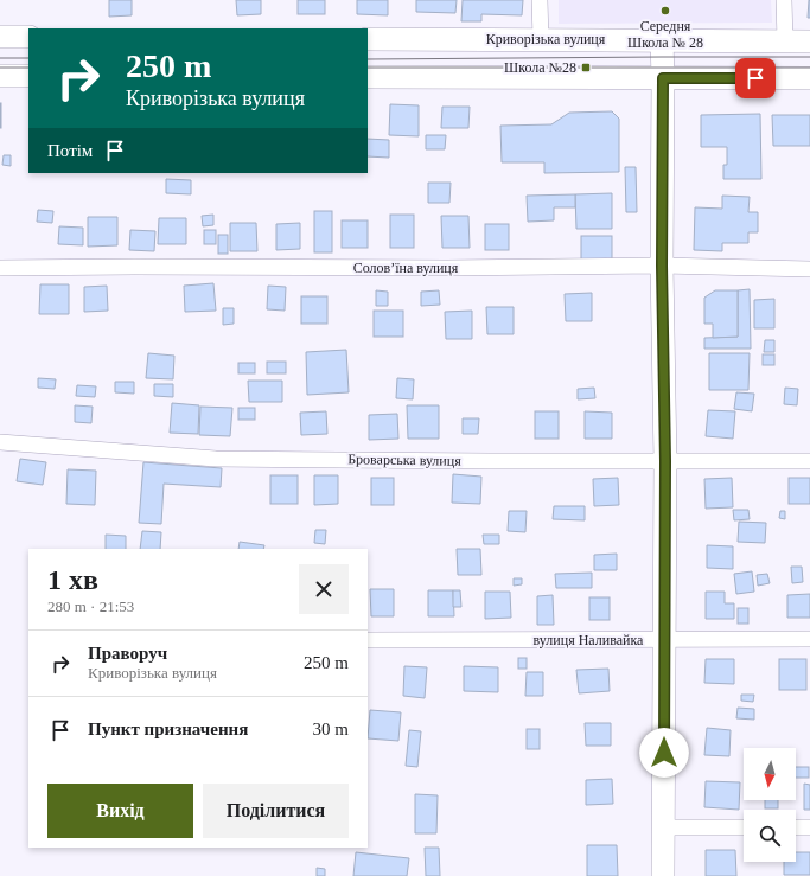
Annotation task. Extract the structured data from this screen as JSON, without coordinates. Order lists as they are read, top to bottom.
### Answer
{
  "streets": {
    "main road": ["Криворізька вулиця"],
    "street": ["Соловʼїна вулиця", "Броварська вулиця", "вулиця Наливайка"]
  },
  "places": {
    "other": ["Середня Школа № 28"],
    "transit": ["Школа №28"]
  },
  "north": "bottom",
  "page": {
    "turn": ["250 m", "Криворізька вулиця"],
    "then": "Потім",
    "heading": ["1 хв", "280 m · 21:53"],
    "list": [
      {
        "name": "Праворуч",
        "note": "Криворізька вулиця",
        "value": "250 m"
      },
      {
        "name": "Пункт призначення",
        "value": "30 m"
      }
    ],
    "buttons": ["Вихід", "Поділитися"]
  }
}
